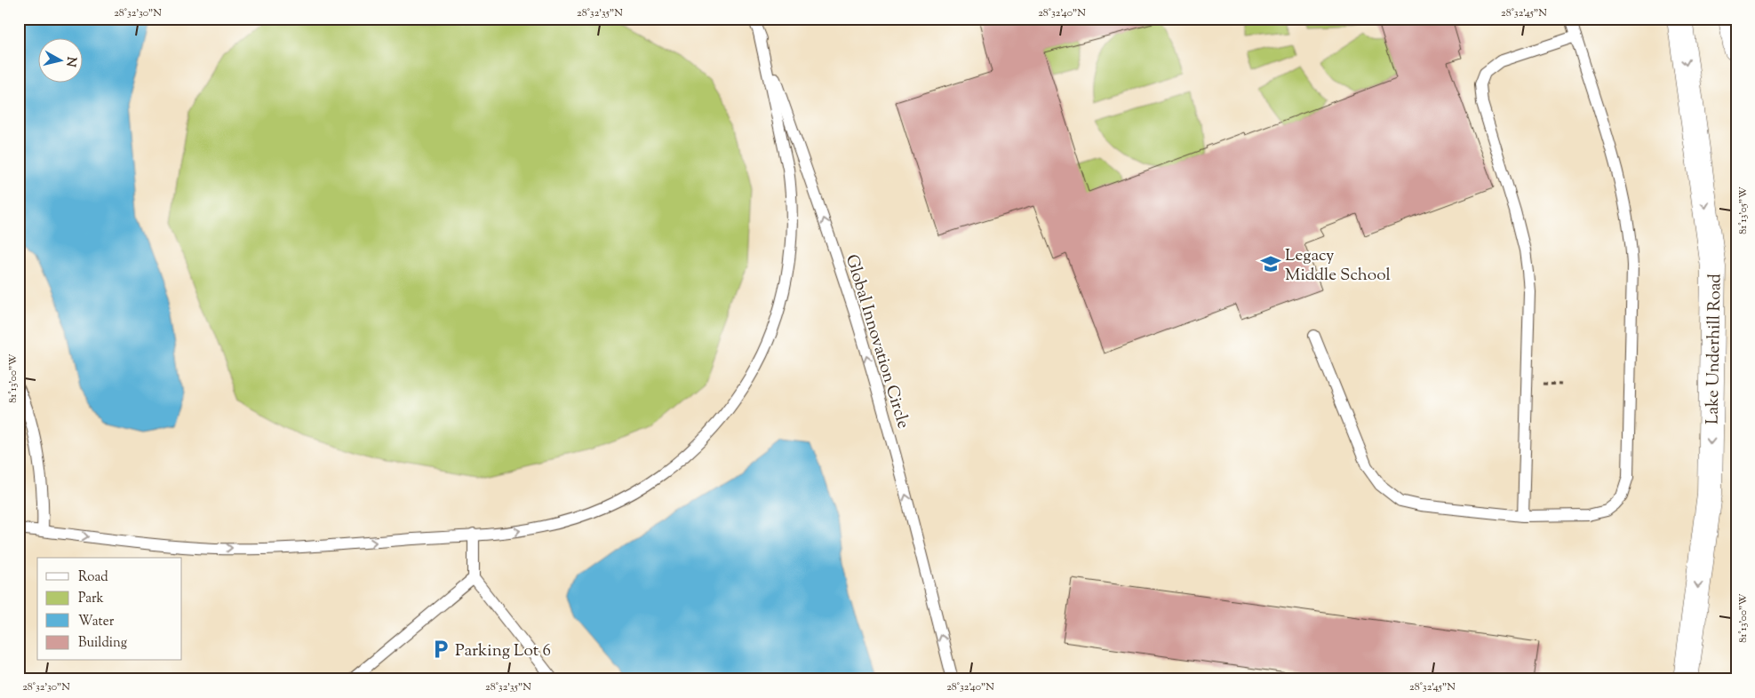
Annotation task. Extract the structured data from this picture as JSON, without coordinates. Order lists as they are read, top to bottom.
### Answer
{
  "streets": {
    "street": ["Lake Underhill Road"],
    "lane": ["Global Innovation Circle"]
  },
  "one_way": ["Global Innovation Circle", "Lake Underhill Road"],
  "places": {
    "school or university": ["Legacy Middle School"],
    "parking": ["Parking Lot 6"]
  },
  "legend": [
    "Road",
    "Park",
    "Water",
    "Building"
  ],
  "north": "right",
  "coordinates": [
    "28°32'30\"N",
    "28°32'35\"N",
    "28°32'40\"N",
    "28°32'45\"N",
    "81°13'05\"W",
    "81°13'00\"W"
  ]
}
